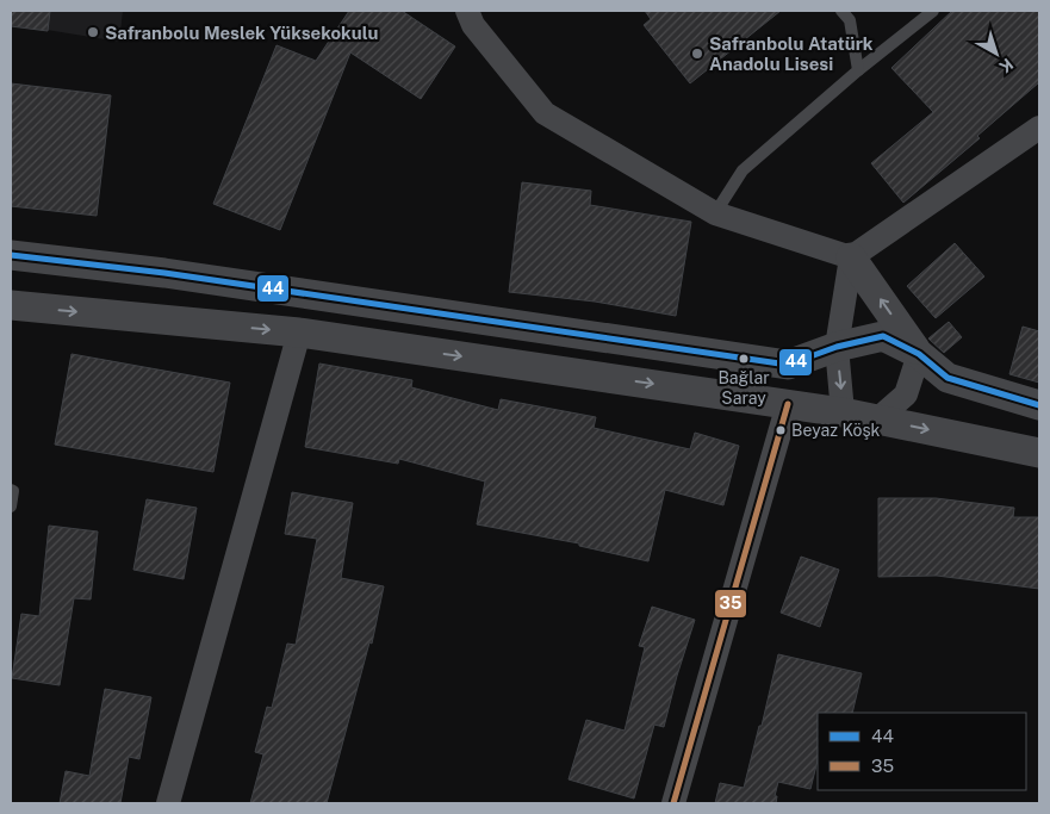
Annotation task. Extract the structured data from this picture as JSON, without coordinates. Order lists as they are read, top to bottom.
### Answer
{
  "places": [
    "Safranbolu Meslek Yüksekokulu",
    "Safranbolu Atatürk Anadolu Lisesi",
    "Bağlar Saray",
    "Beyaz Köşk"
  ],
  "lines": ["transit line 44", "transit line 35"],
  "legend": ["44", "35"],
  "north": "bottom right"
}
